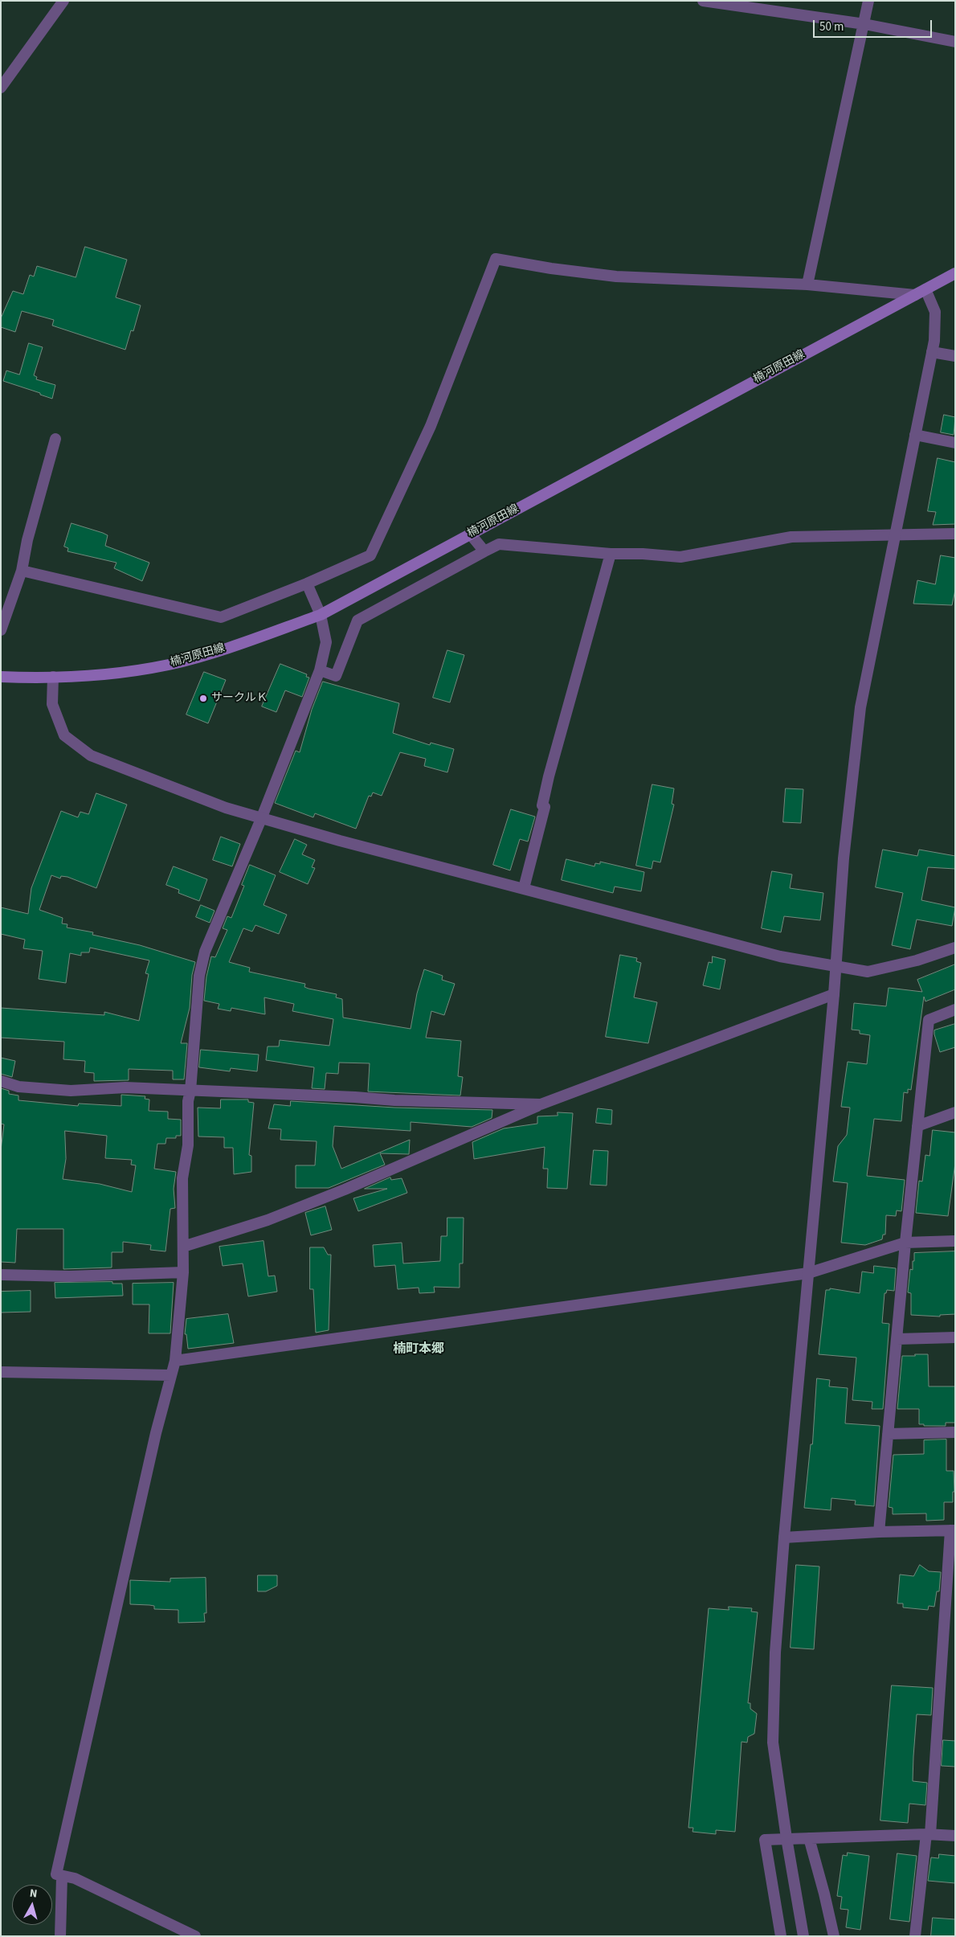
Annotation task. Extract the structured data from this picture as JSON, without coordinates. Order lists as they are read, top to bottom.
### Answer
{
  "streets": {
    "main road": ["楠河原田線"]
  },
  "districts": ["楠町本郷"],
  "places": ["サークルＫ"],
  "scale_bar": "50 m",
  "north": "top"
}
